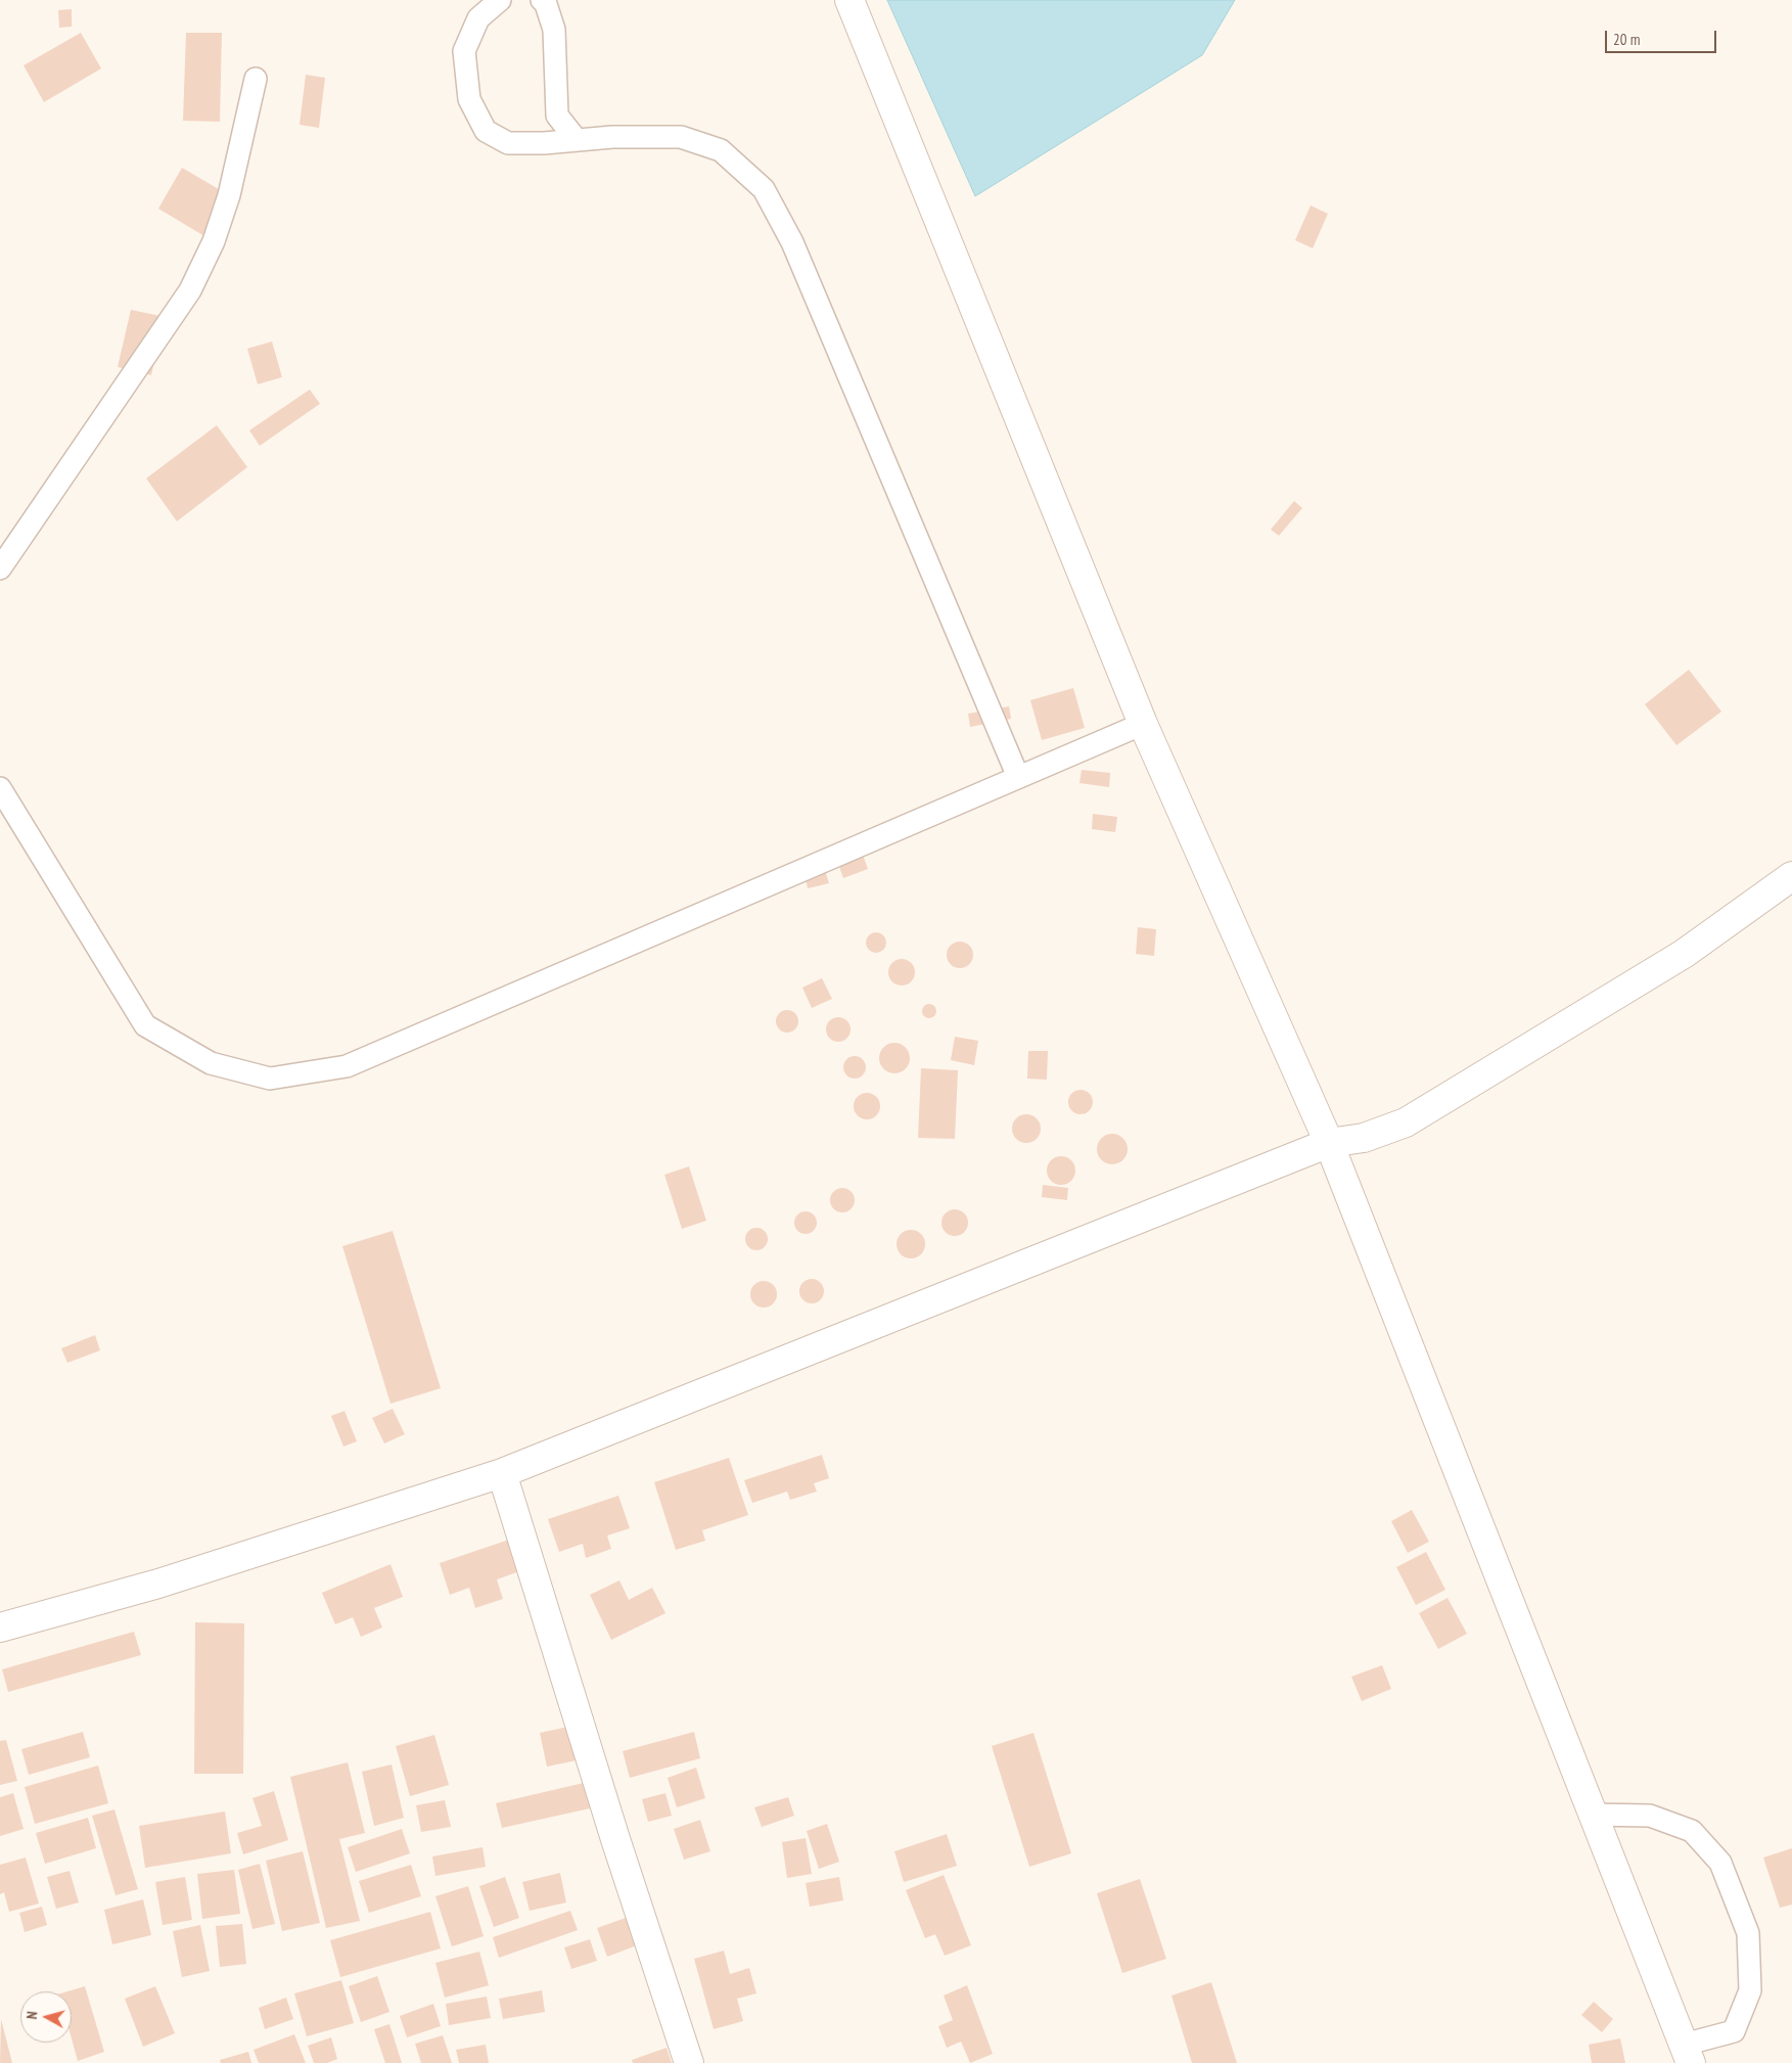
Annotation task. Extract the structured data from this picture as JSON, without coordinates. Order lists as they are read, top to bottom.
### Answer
{
  "scale_bar": "20 m",
  "north": "left"
}
